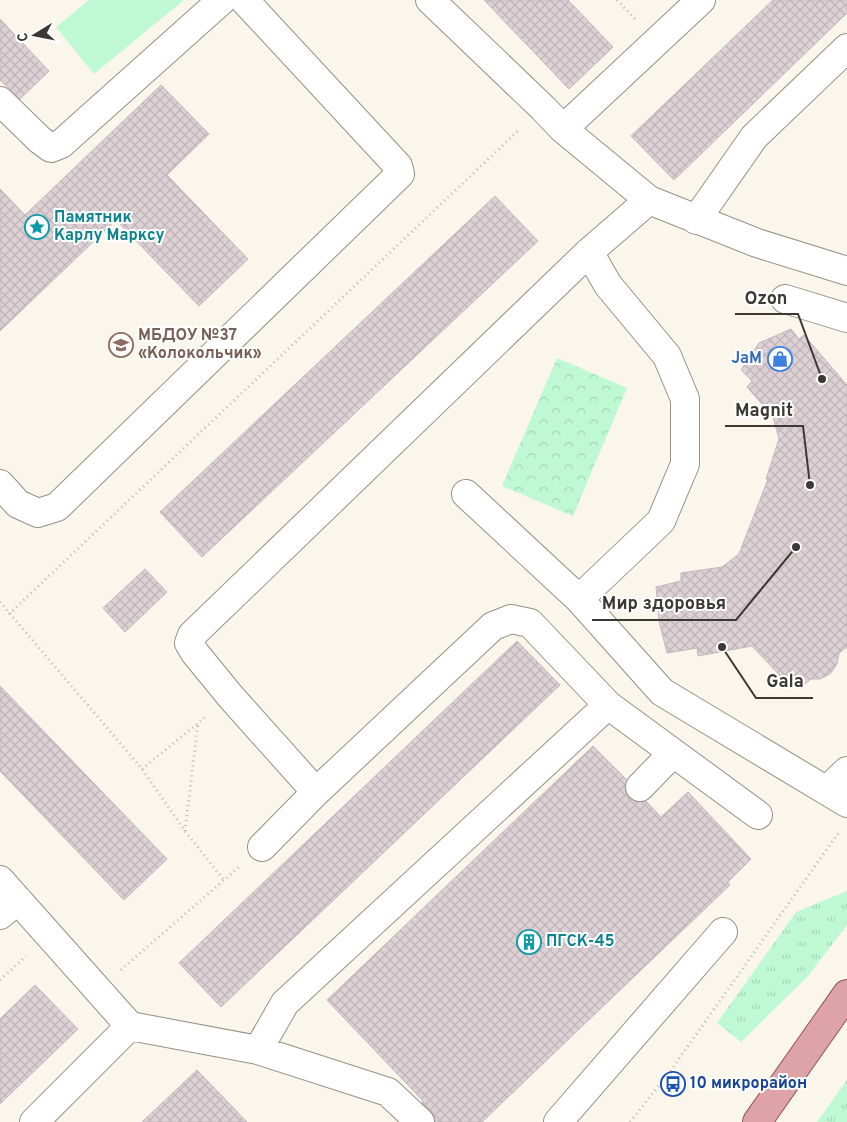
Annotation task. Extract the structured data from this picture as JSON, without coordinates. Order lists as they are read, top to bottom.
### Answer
{
  "places": {
    "place": ["Памятник Карлу Марксу"],
    "school or university": ["МБДОУ №37 «Колокольчик»"],
    "shop": ["JaM"],
    "other": [
      "Ozon",
      "Magnit",
      "Мир здоровья",
      "Gala"
    ],
    "building": ["ПГСК-45"],
    "bus stop": ["10 микрорайон"]
  },
  "north": "left"
}
